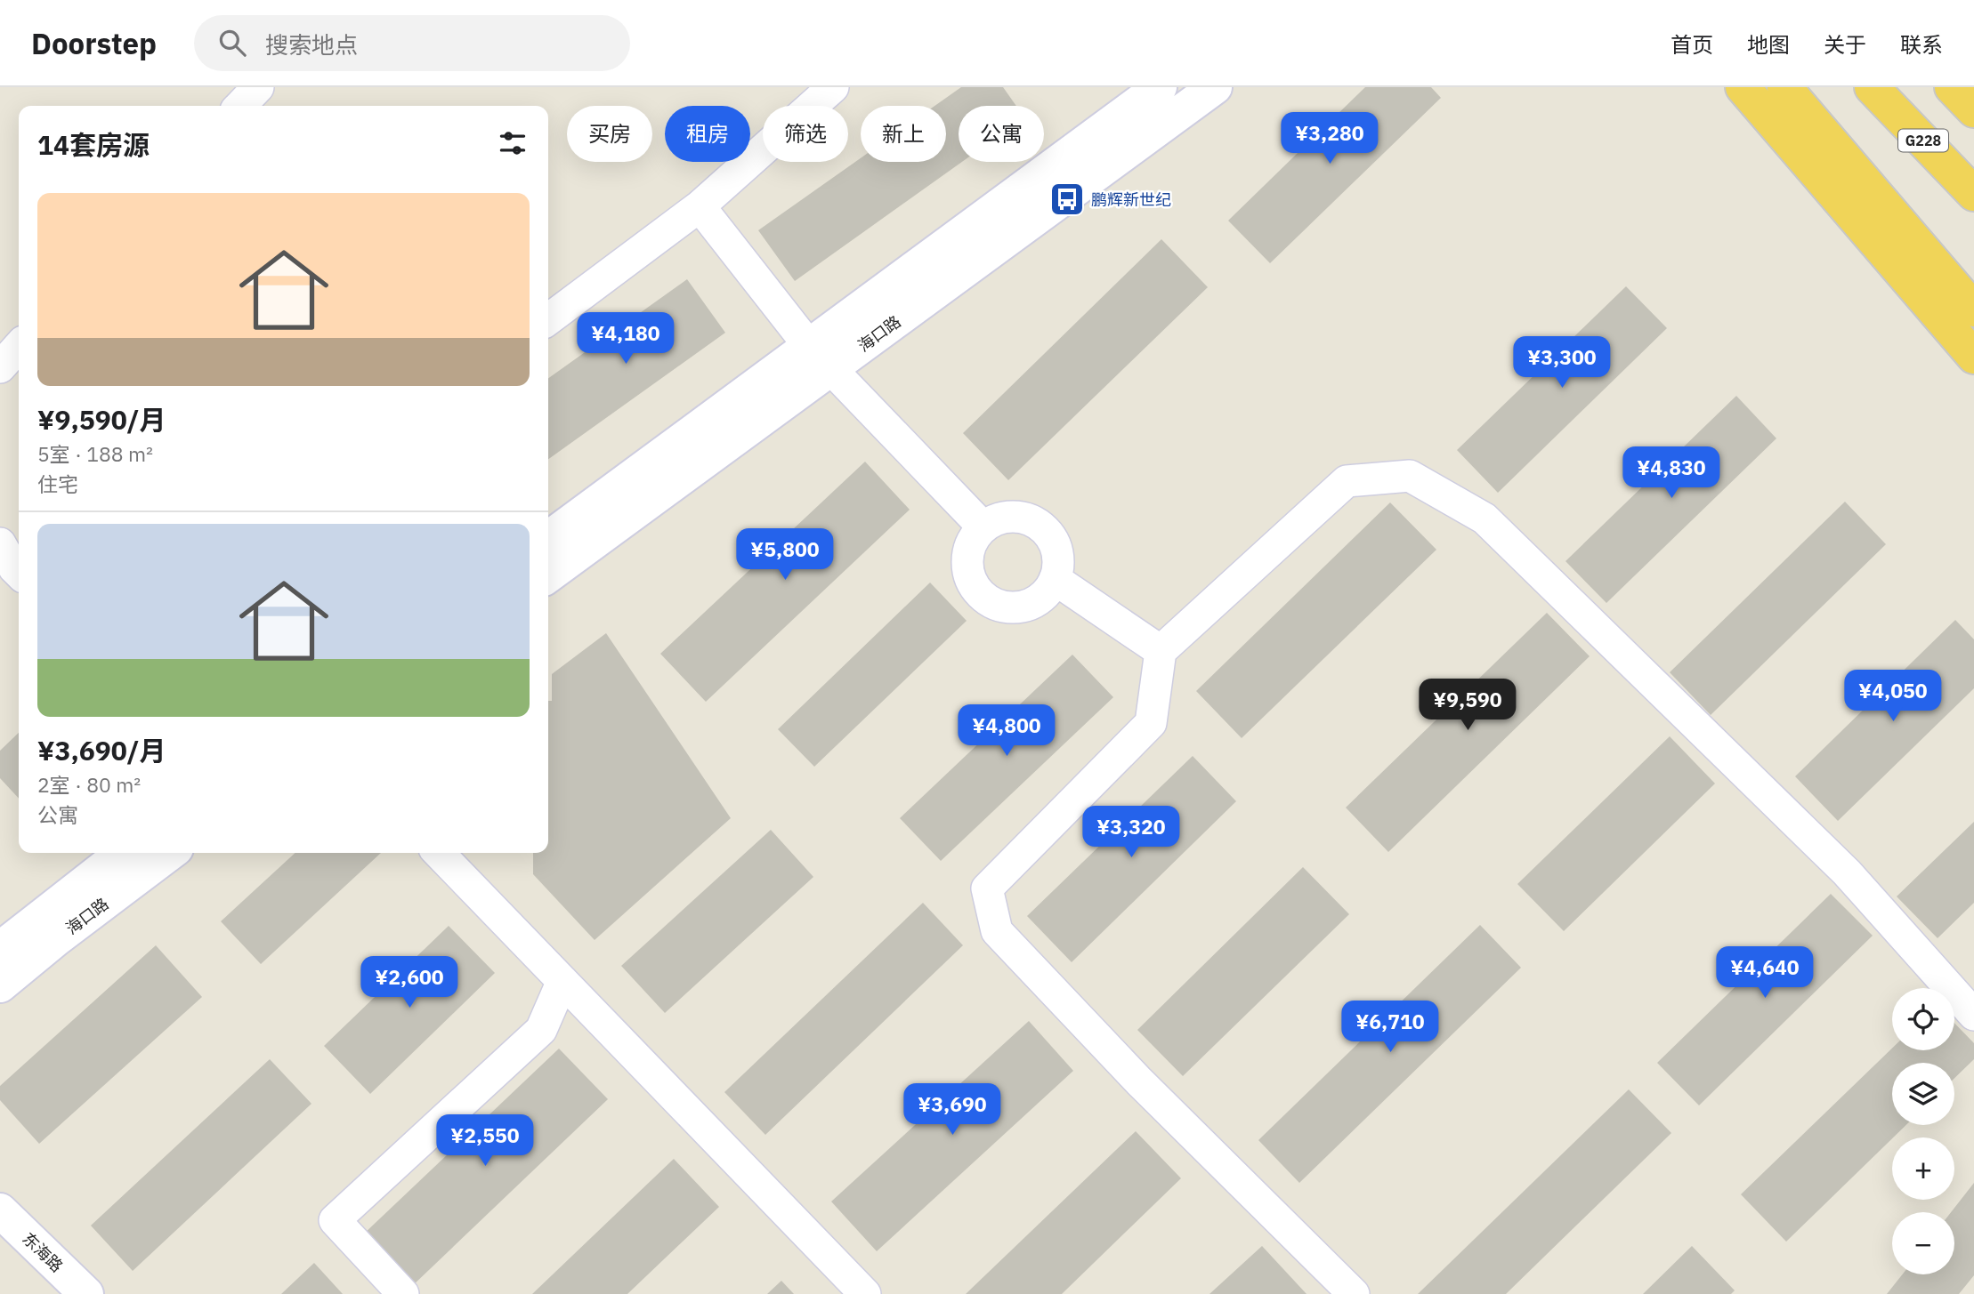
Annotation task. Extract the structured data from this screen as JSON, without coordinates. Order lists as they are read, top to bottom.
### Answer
{
  "streets": {
    "highway": ["G228"],
    "main road": ["海口路", "东海路"]
  },
  "places": {
    "bus stop": ["鹏辉新世纪"]
  },
  "page": {
    "header": "Doorstep",
    "search": "搜索地点",
    "nav": [
      "首页",
      "地图",
      "关于",
      "联系"
    ],
    "chip": [
      "买房",
      "租房",
      "筛选",
      "新上",
      "公寓"
    ],
    "heading": "14套房源",
    "price": [
      "¥3,280",
      "¥4,180",
      "¥3,300",
      "¥4,830",
      "¥5,800",
      "¥4,050",
      "¥9,590",
      "¥4,800",
      "¥3,320",
      "¥4,640",
      "¥2,600",
      "¥6,710",
      "¥3,690",
      "¥2,550"
    ],
    "list": [
      {
        "name": "¥9,590/月",
        "note": "5室 · 188 m² · 住宅"
      },
      {
        "name": "¥3,690/月",
        "note": "2室 · 80 m² · 公寓"
      }
    ],
    "map_buttons": ["+", "−"]
  }
}
